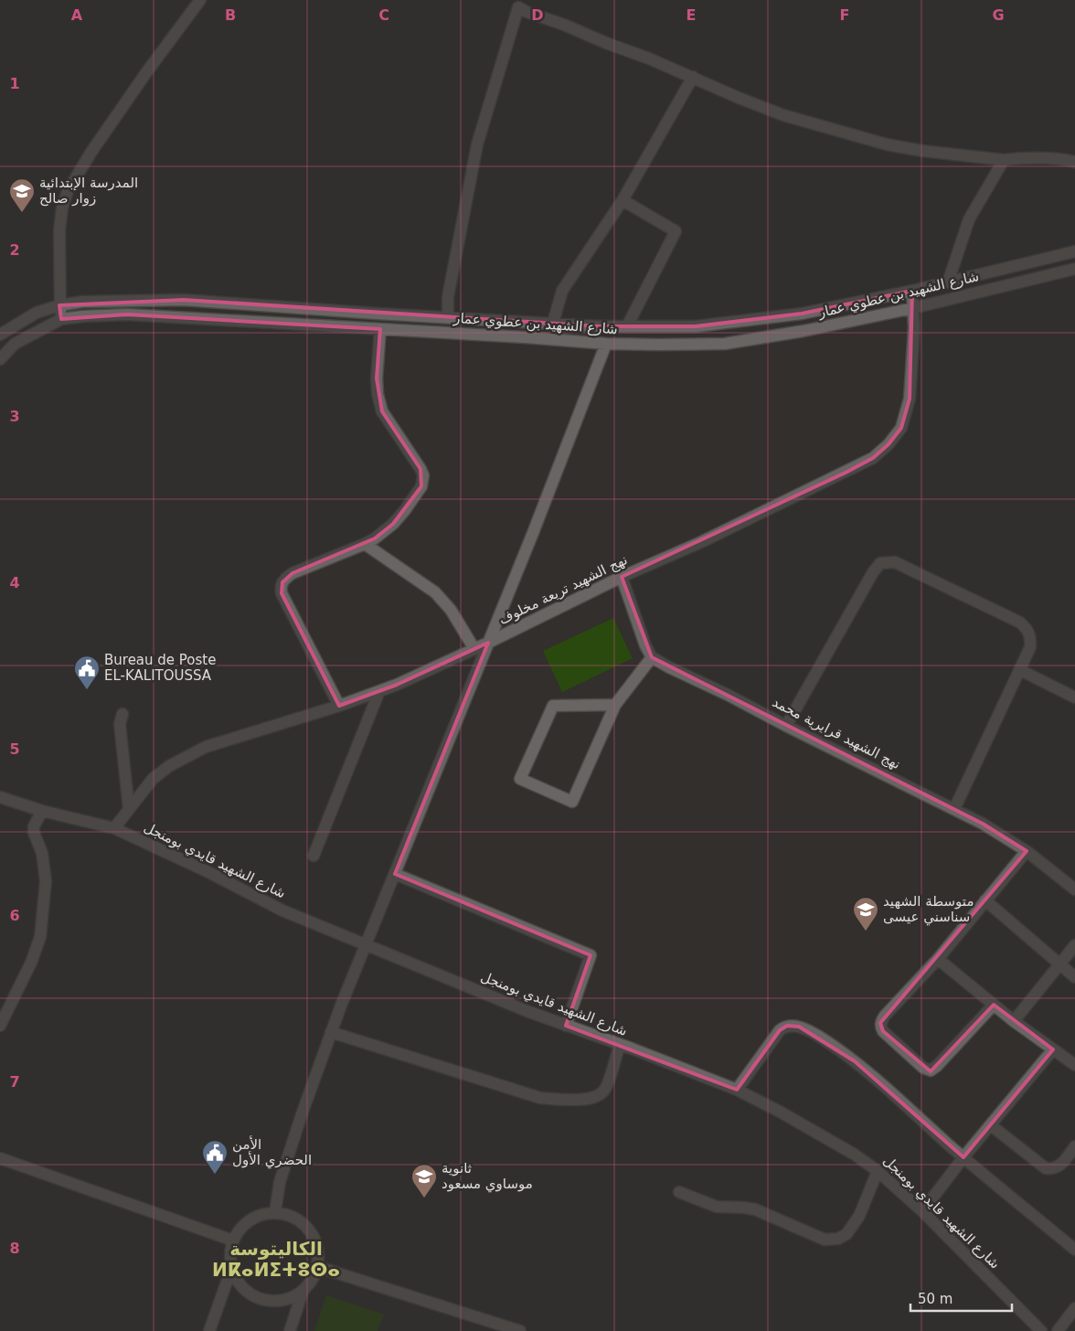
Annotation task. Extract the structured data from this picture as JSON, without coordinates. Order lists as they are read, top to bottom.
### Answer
{
  "streets": {
    "street": [
      "شارع الشهيد بن عطوي عمار",
      "نهج الشهيد تريعة مخلوف",
      "نهج الشهيد قرايرية محمد",
      "شارع الشهيد قايدي بومنجل"
    ]
  },
  "crossings": [
    ["شارع الشهيد بن عطوي عمار", "نهج الشهيد تريعة مخلوف"],
    ["نهج الشهيد تريعة مخلوف", "شارع الشهيد قايدي بومنجل"]
  ],
  "districts": ["الكاليتوسة ⵍⴽⴰⵍⵉⵜⵓⵙⴰ"],
  "places": {
    "school or university": ["المدرسة الإبتدائية زوار صالح", "متوسطة الشهيد سناسني عيسى", "ثانوية موساوي مسعود"],
    "public building": ["Bureau de Poste EL-KALITOUSSA", "الأمن الحضري الأول"]
  },
  "scale_bar": "50 m",
  "grid": {
    "columns": [
      "A",
      "B",
      "C",
      "D",
      "E",
      "F",
      "G"
    ],
    "rows": [
      "1",
      "2",
      "3",
      "4",
      "5",
      "6",
      "7",
      "8"
    ]
  }
}
